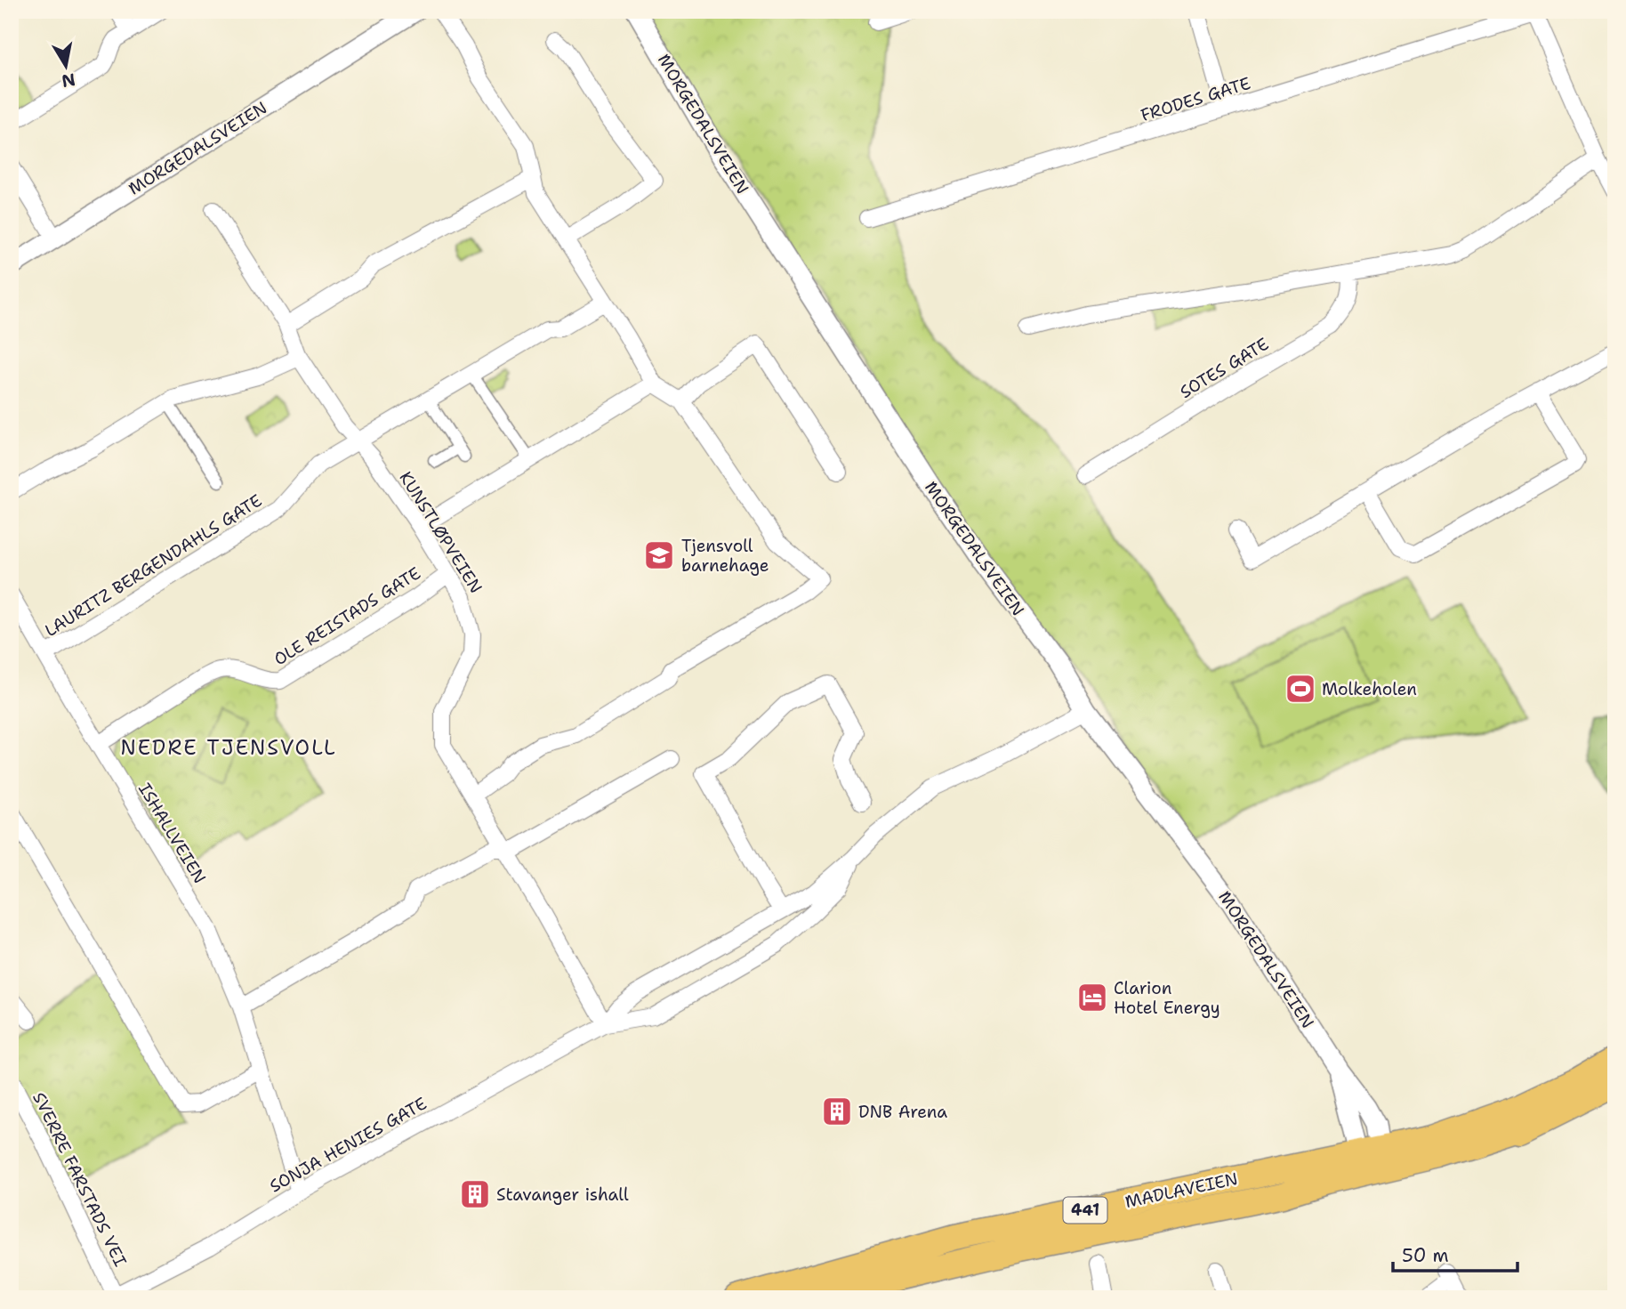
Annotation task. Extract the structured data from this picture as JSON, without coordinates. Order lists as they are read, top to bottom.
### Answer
{
  "streets": {
    "main road": ["MADLAVEIEN", "441"],
    "street": [
      "FRODES GATE",
      "MORGEDALSVEIEN",
      "SOTES GATE",
      "KUNSTLØPVEIEN",
      "LAURITZ BERGENDAHLS GATE",
      "OLE REISTADS GATE",
      "ISHALLVEIEN",
      "SONJA HENIES GATE",
      "SVERRE FARSTADS VEI"
    ]
  },
  "crossings": [
    ["MORGEDALSVEIEN", "SONJA HENIES GATE"],
    ["MORGEDALSVEIEN", "MADLAVEIEN"],
    ["KUNSTLØPVEIEN", "LAURITZ BERGENDAHLS GATE"],
    ["KUNSTLØPVEIEN", "OLE REISTADS GATE"],
    ["KUNSTLØPVEIEN", "SONJA HENIES GATE"],
    ["LAURITZ BERGENDAHLS GATE", "ISHALLVEIEN"],
    ["OLE REISTADS GATE", "ISHALLVEIEN"],
    ["ISHALLVEIEN", "SONJA HENIES GATE"],
    ["SONJA HENIES GATE", "SVERRE FARSTADS VEI"]
  ],
  "districts": ["NEDRE TJENSVOLL"],
  "places": {
    "school or university": ["Tjensvoll barnehage"],
    "sports": ["Molkeholen"],
    "hotel": ["Clarion Hotel Energy"],
    "building": ["DNB Arena", "Stavanger ishall"]
  },
  "scale_bar": "50 m",
  "north": "bottom"
}
